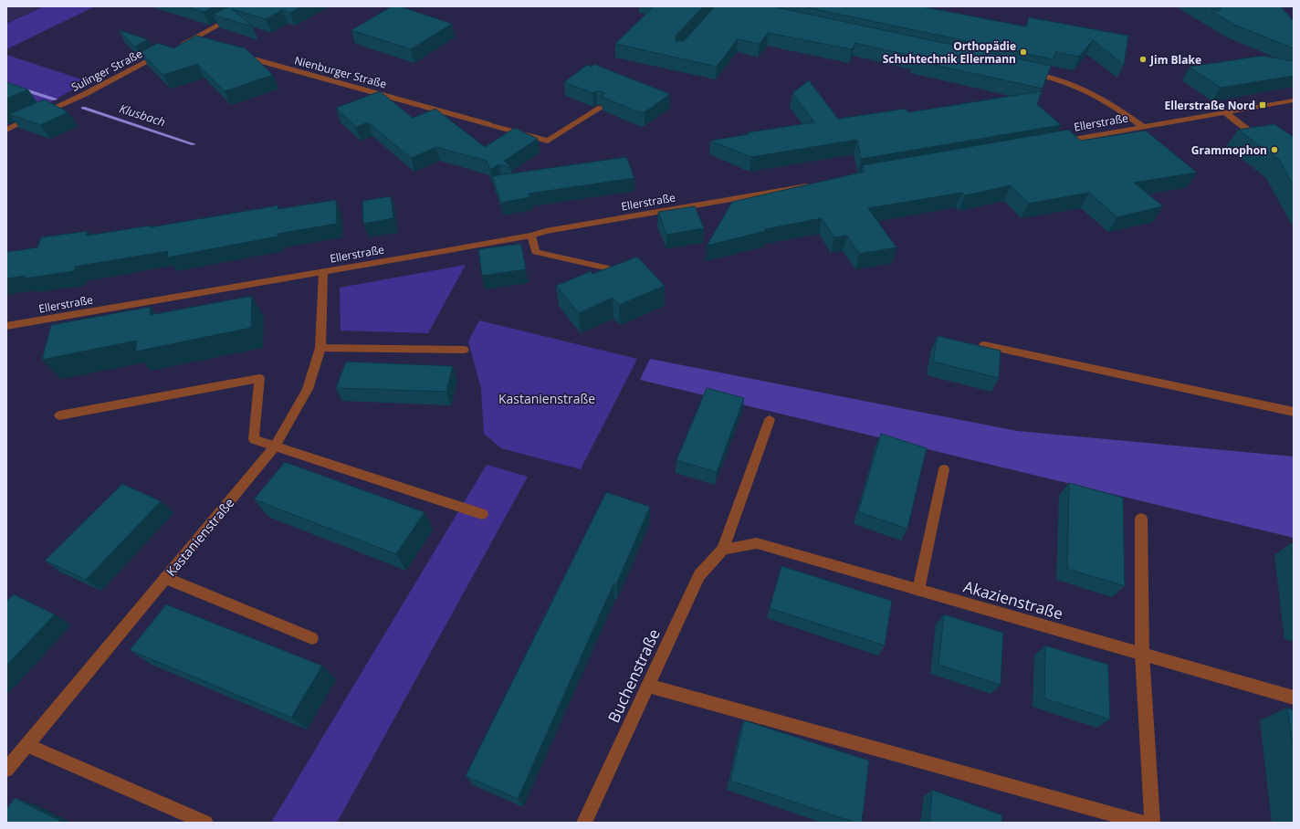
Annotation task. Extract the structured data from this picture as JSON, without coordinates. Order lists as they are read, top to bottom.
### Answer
{
  "streets": {
    "street": [
      "Sulinger Straße",
      "Nienburger Straße",
      "Ellerstraße",
      "Kastanienstraße",
      "Akazienstraße",
      "Buchenstraße"
    ]
  },
  "crossings": [
    ["Ellerstraße", "Kastanienstraße"],
    ["Akazienstraße", "Buchenstraße"]
  ],
  "water": ["Klusbach"],
  "parks": ["Kastanienstraße"],
  "places": {
    "other": ["Orthopädie Schuhtechnik Ellermann", "Jim Blake", "Grammophon"],
    "transit": ["Ellerstraße Nord"]
  }
}
